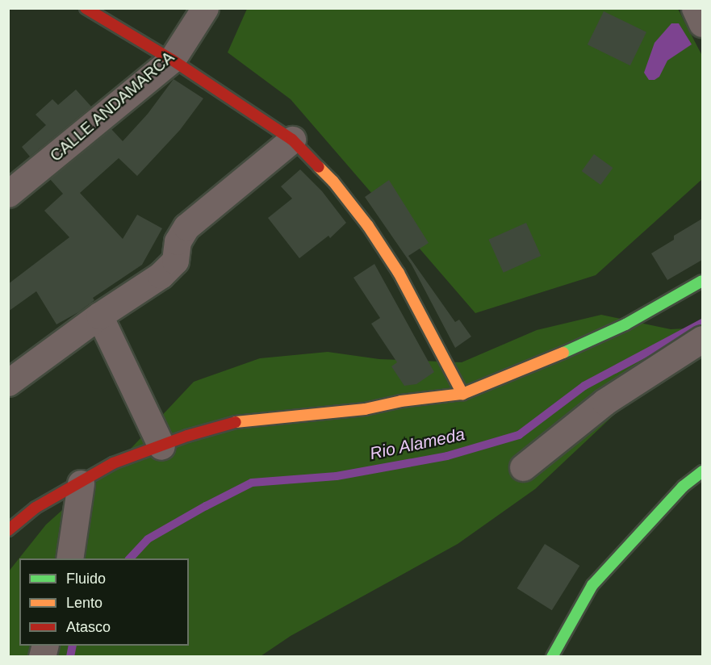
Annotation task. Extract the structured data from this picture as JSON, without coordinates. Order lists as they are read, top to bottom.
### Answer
{
  "streets": {
    "street": ["CALLE ANDAMARCA"]
  },
  "water": ["Rio Alameda"],
  "legend": ["Fluido", "Lento", "Atasco"]
}
